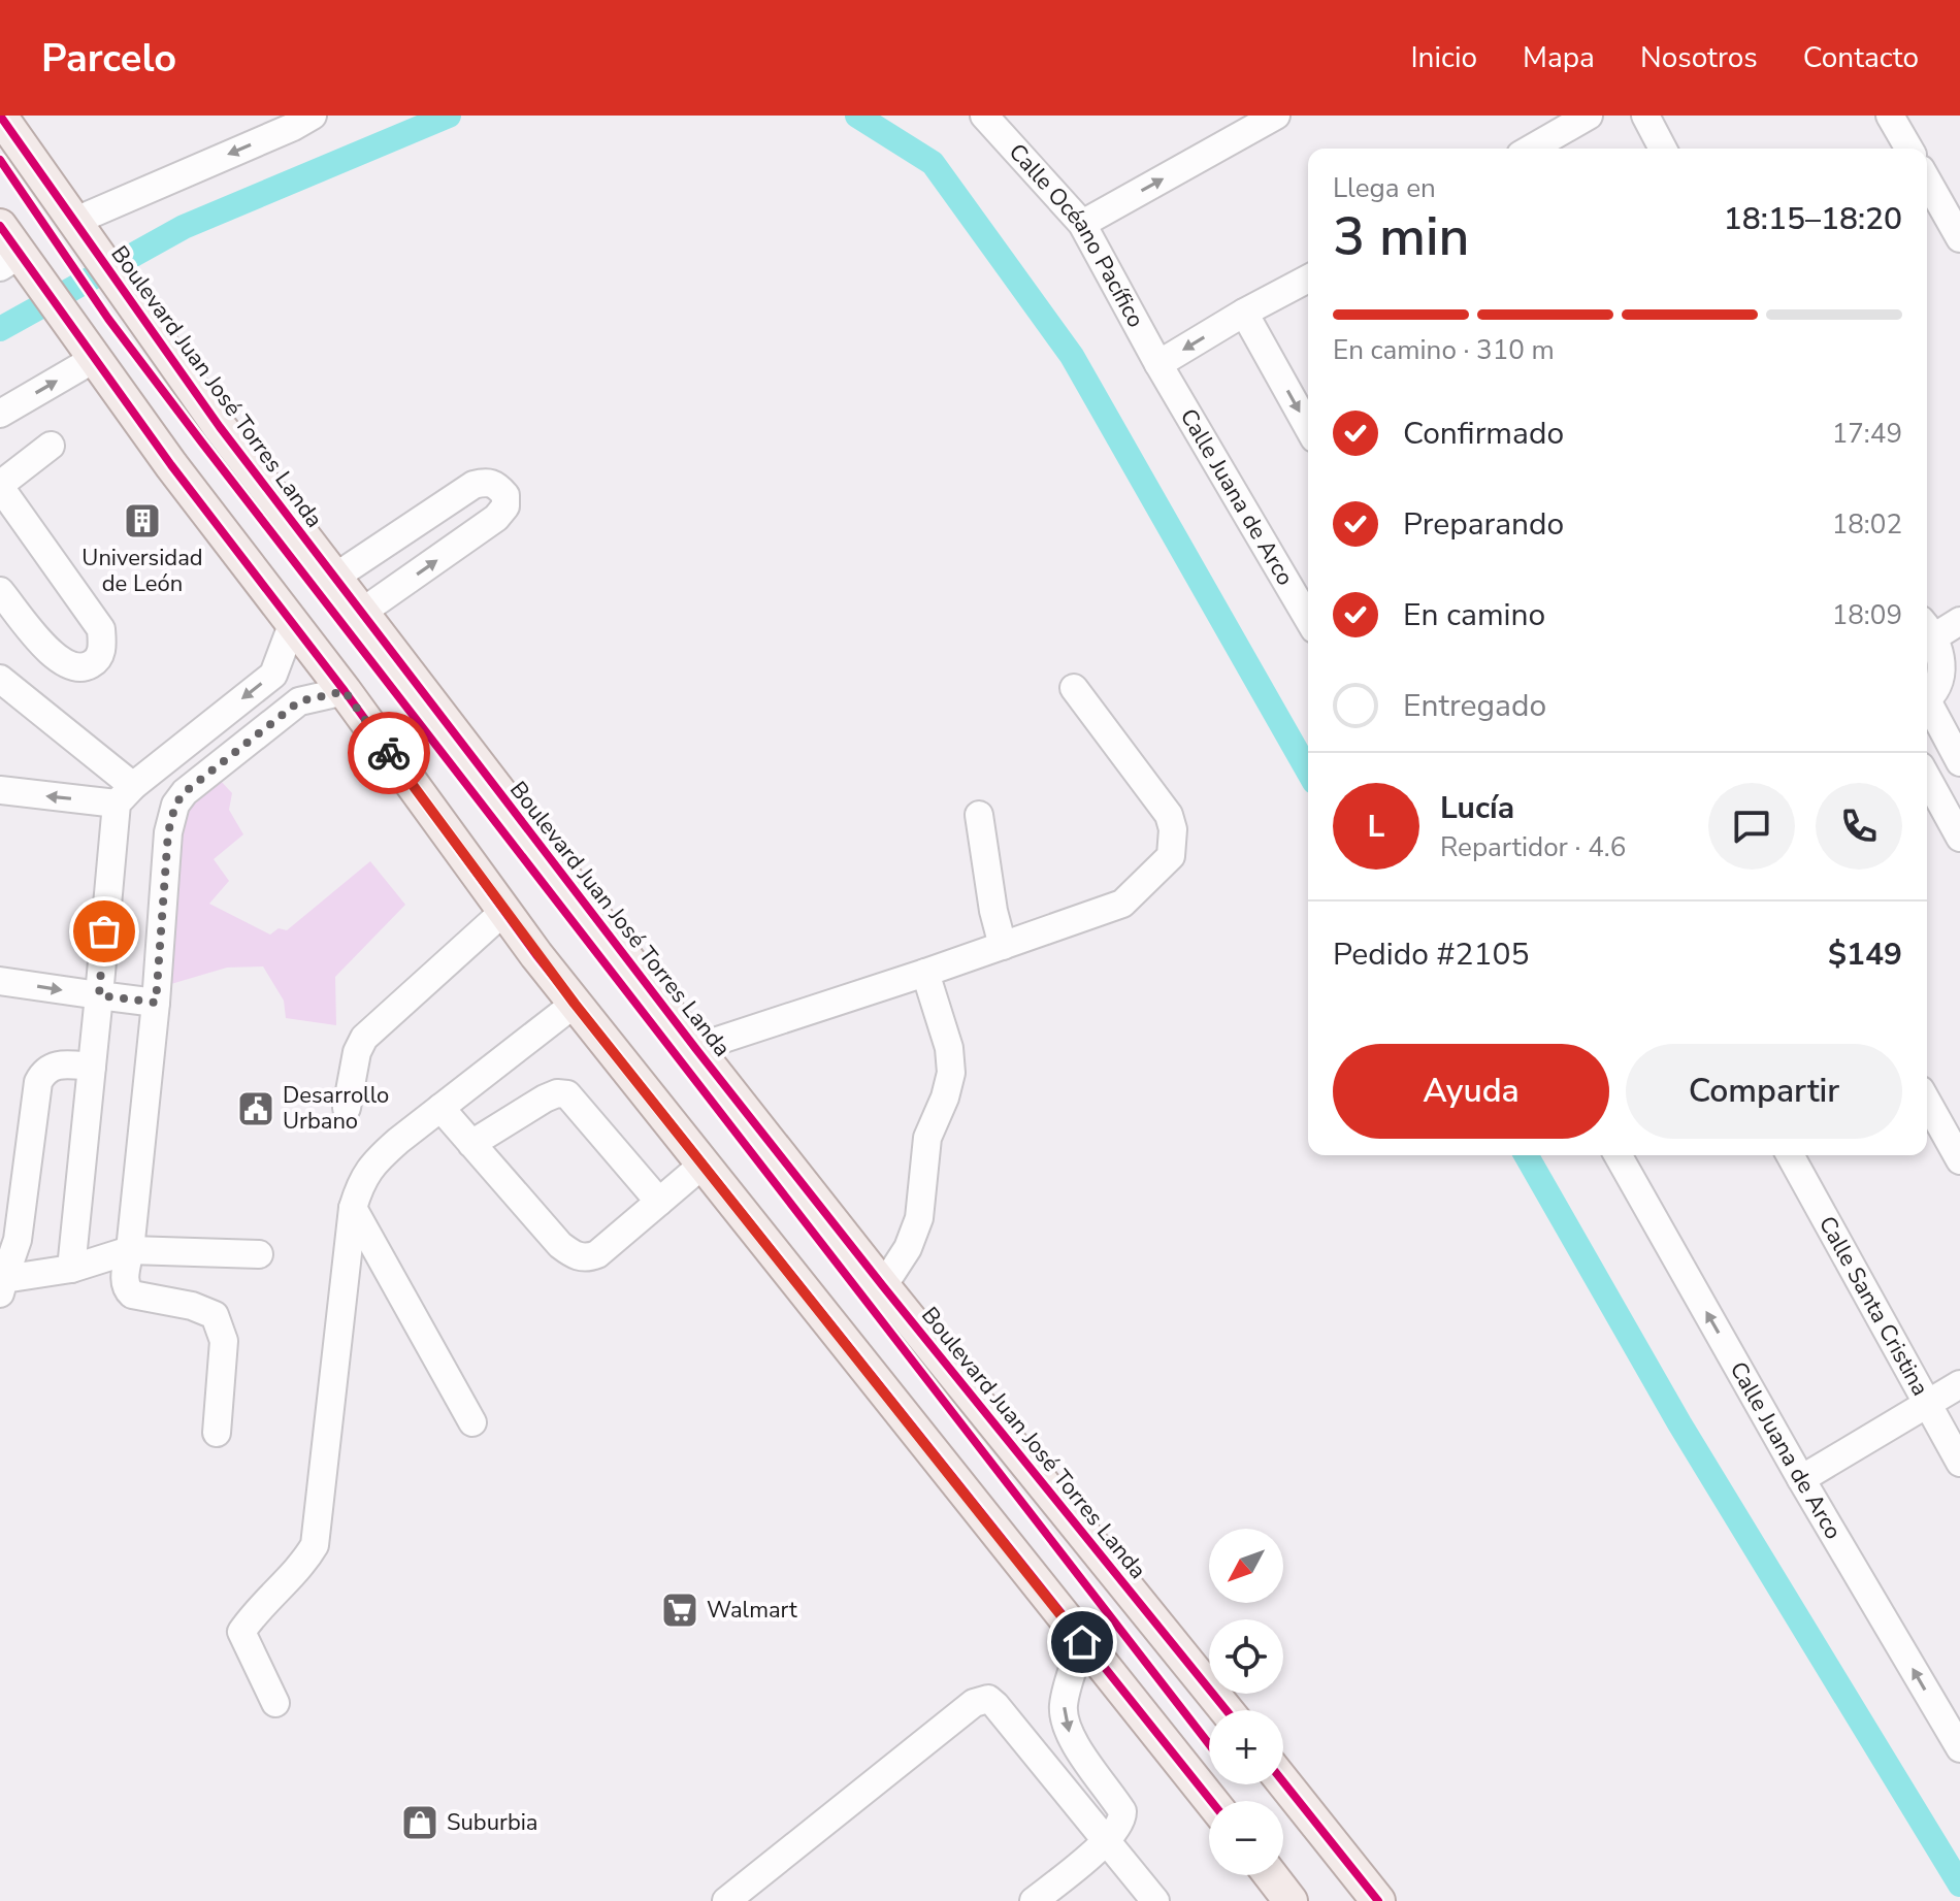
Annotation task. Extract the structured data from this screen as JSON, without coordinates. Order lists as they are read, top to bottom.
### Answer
{
  "streets": {
    "main road": ["Boulevard Juan José Torres Landa"],
    "street": ["Calle Océano Pacífico", "Calle Juana de Arco", "Calle Santa Cristina"]
  },
  "crossings": [
    ["Calle Océano Pacífico", "Calle Juana de Arco"]
  ],
  "one_way": ["Calle Juana de Arco"],
  "places": {
    "building": ["Universidad de León"],
    "public building": ["Desarrollo Urbano"],
    "supermarket": ["Walmart"],
    "shop": ["Suburbia"]
  },
  "north": "bottom left",
  "page": {
    "header": "Parcelo",
    "nav": [
      "Inicio",
      "Mapa",
      "Nosotros",
      "Contacto"
    ],
    "heading": ["3 min", "Llega en", "18:15–18:20"],
    "panel": [
      "Lucía",
      "Repartidor · 4.6",
      "Pedido #2105",
      "$149"
    ],
    "bar": "En camino · 310 m",
    "list": [
      ["Confirmado", "17:49"],
      ["Preparando", "18:02"],
      ["En camino", "18:09"],
      "Entregado"
    ],
    "round": "L",
    "buttons": ["Ayuda", "Compartir"],
    "map_buttons": ["+", "−"]
  }
}
